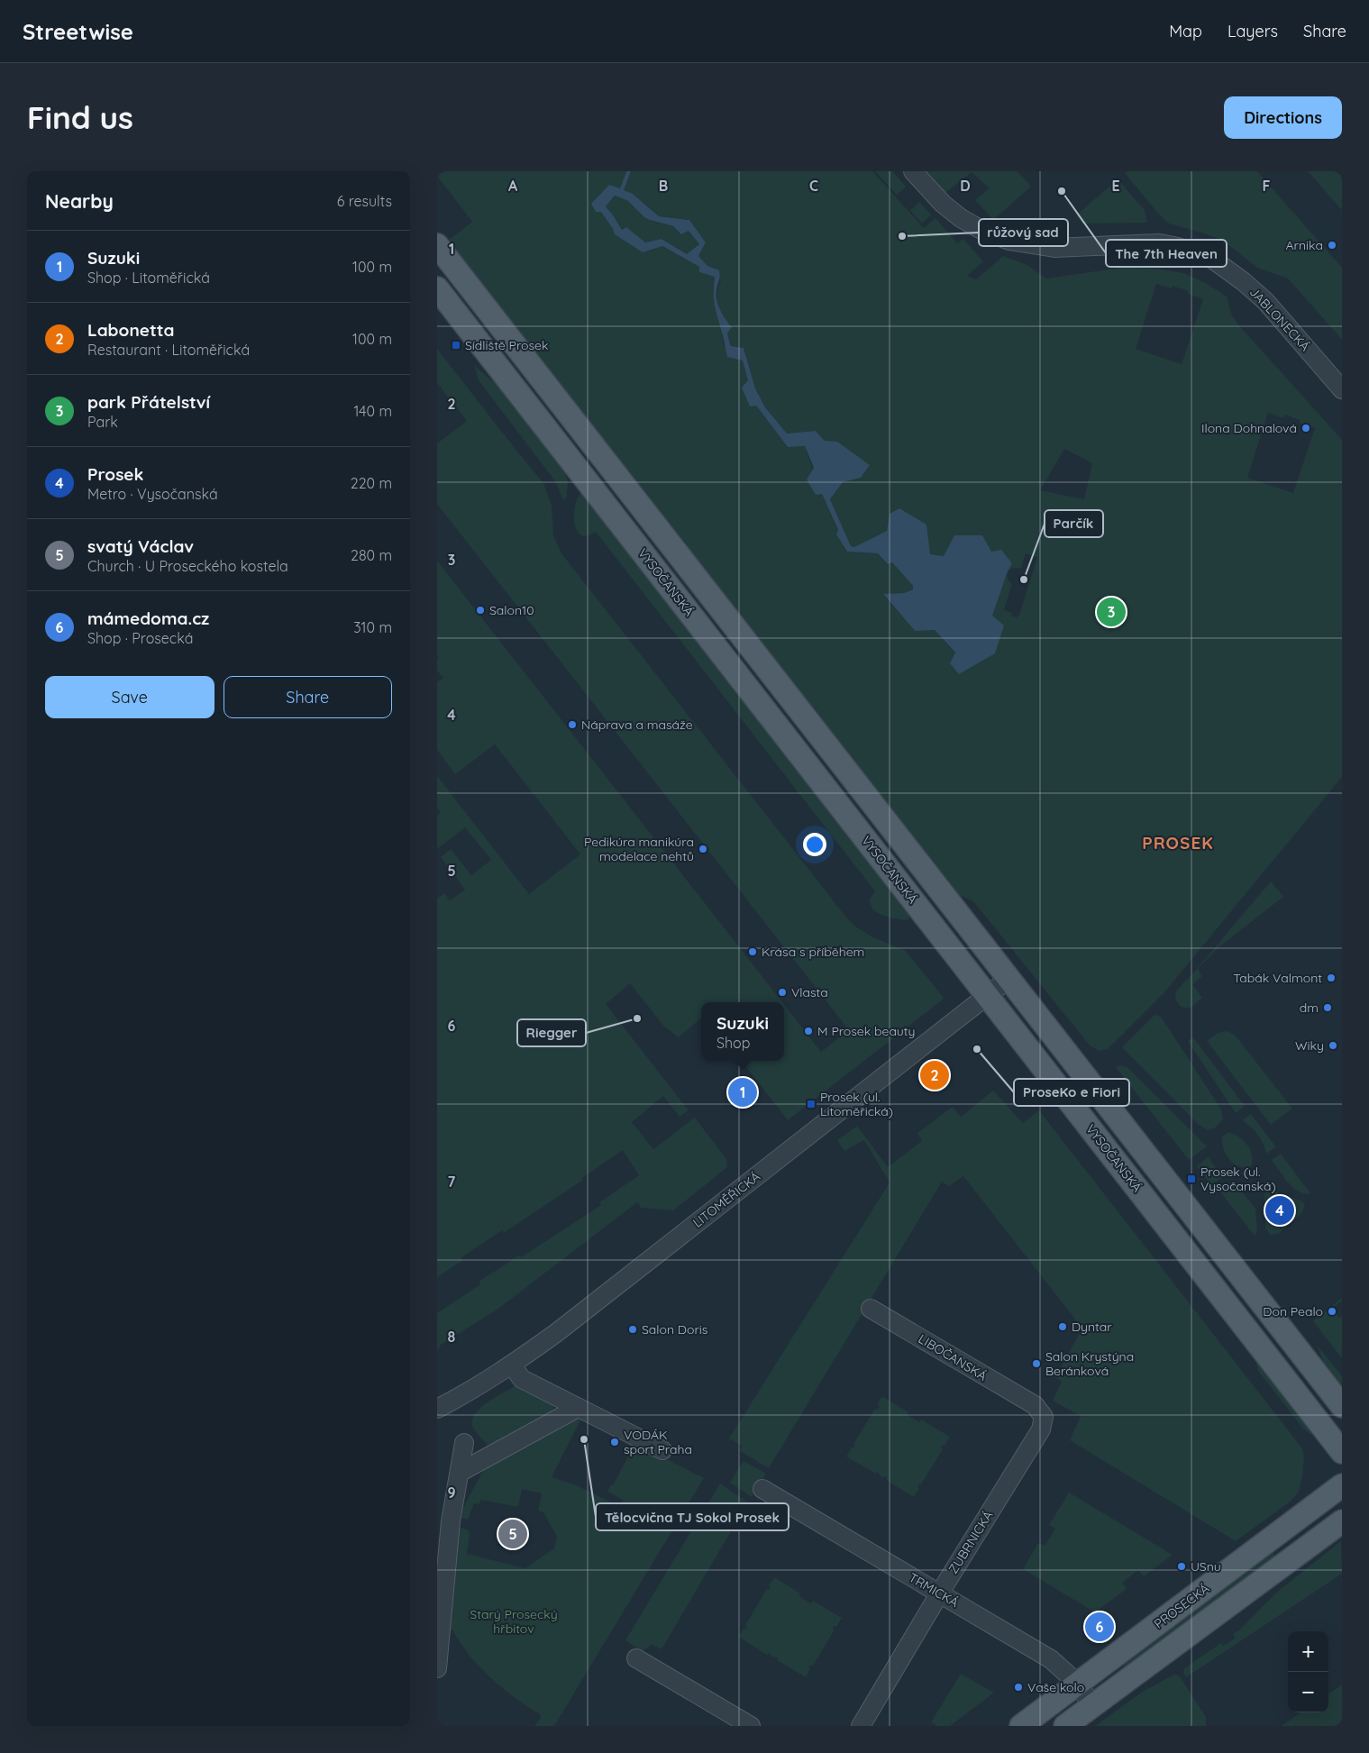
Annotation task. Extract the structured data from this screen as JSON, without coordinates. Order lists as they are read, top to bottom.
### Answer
{
  "streets": {
    "main road": ["VYSOČANSKÁ", "PROSECKÁ"],
    "street": [
      "JABLONECKÁ",
      "LITOMĚŘICKÁ",
      "LIBOČANSKÁ",
      "ZUBRNICKÁ",
      "TRMICKÁ"
    ]
  },
  "crossings": [
    ["VYSOČANSKÁ", "LITOMĚŘICKÁ"],
    ["LIBOČANSKÁ", "ZUBRNICKÁ"],
    ["ZUBRNICKÁ", "TRMICKÁ"],
    ["TRMICKÁ", "PROSECKÁ"]
  ],
  "districts": ["PROSEK"],
  "parks": ["Starý Prosecký hřbitov"],
  "places": {
    "other": [
      "The 7th Heaven",
      "růžový sad",
      "Arnika",
      "Ilona Dohnalová",
      "Parčík",
      "Salon10",
      "Náprava a masáže",
      "Pedikúra manikúra modelace nehtů",
      "Krása s příběhem",
      "Tabák Valmont",
      "Vlasta",
      "dm",
      "Riegger",
      "M Prosek beauty",
      "Wiky",
      "ProseKo e Fiori",
      "Don Pealo",
      "Dyntar",
      "Salon Doris",
      "Salon Krystýna Beránková",
      "Tělocvična TJ Sokol Prosek",
      "VODÁK sport Praha",
      "USnu",
      "Vaše kolo"
    ],
    "transit": ["Sídliště Prosek", "Prosek (ul. Litoměřická)", "Prosek (ul. Vysočanská)"]
  },
  "page": {
    "header": "Streetwise",
    "nav": ["Map", "Layers", "Share"],
    "buttons": [
      "Directions",
      ["Save", "Share"]
    ],
    "title": "Find us",
    "heading": ["Nearby", "6 results"],
    "list": [
      {
        "mark": "1",
        "name": "Suzuki",
        "note": "Shop · Litoměřická",
        "value": "100 m"
      },
      {
        "mark": "2",
        "name": "Labonetta",
        "note": "Restaurant · Litoměřická",
        "value": "100 m"
      },
      {
        "mark": "3",
        "name": "park Přátelství",
        "note": "Park",
        "value": "140 m"
      },
      {
        "mark": "4",
        "name": "Prosek",
        "note": "Metro · Vysočanská",
        "value": "220 m"
      },
      {
        "mark": "5",
        "name": "svatý Václav",
        "note": "Church · U Proseckého kostela",
        "value": "280 m"
      },
      {
        "mark": "6",
        "name": "mámedoma.cz",
        "note": "Shop · Prosecká",
        "value": "310 m"
      }
    ],
    "pins": [
      "3",
      "2",
      "1",
      "4",
      "5",
      "6"
    ],
    "popup": ["Suzuki", "Shop"],
    "map_buttons": ["+", "−"]
  },
  "grid": {
    "columns": [
      "A",
      "B",
      "C",
      "D",
      "E",
      "F"
    ],
    "rows": [
      "1",
      "2",
      "3",
      "4",
      "5",
      "6",
      "7",
      "8",
      "9"
    ]
  }
}
